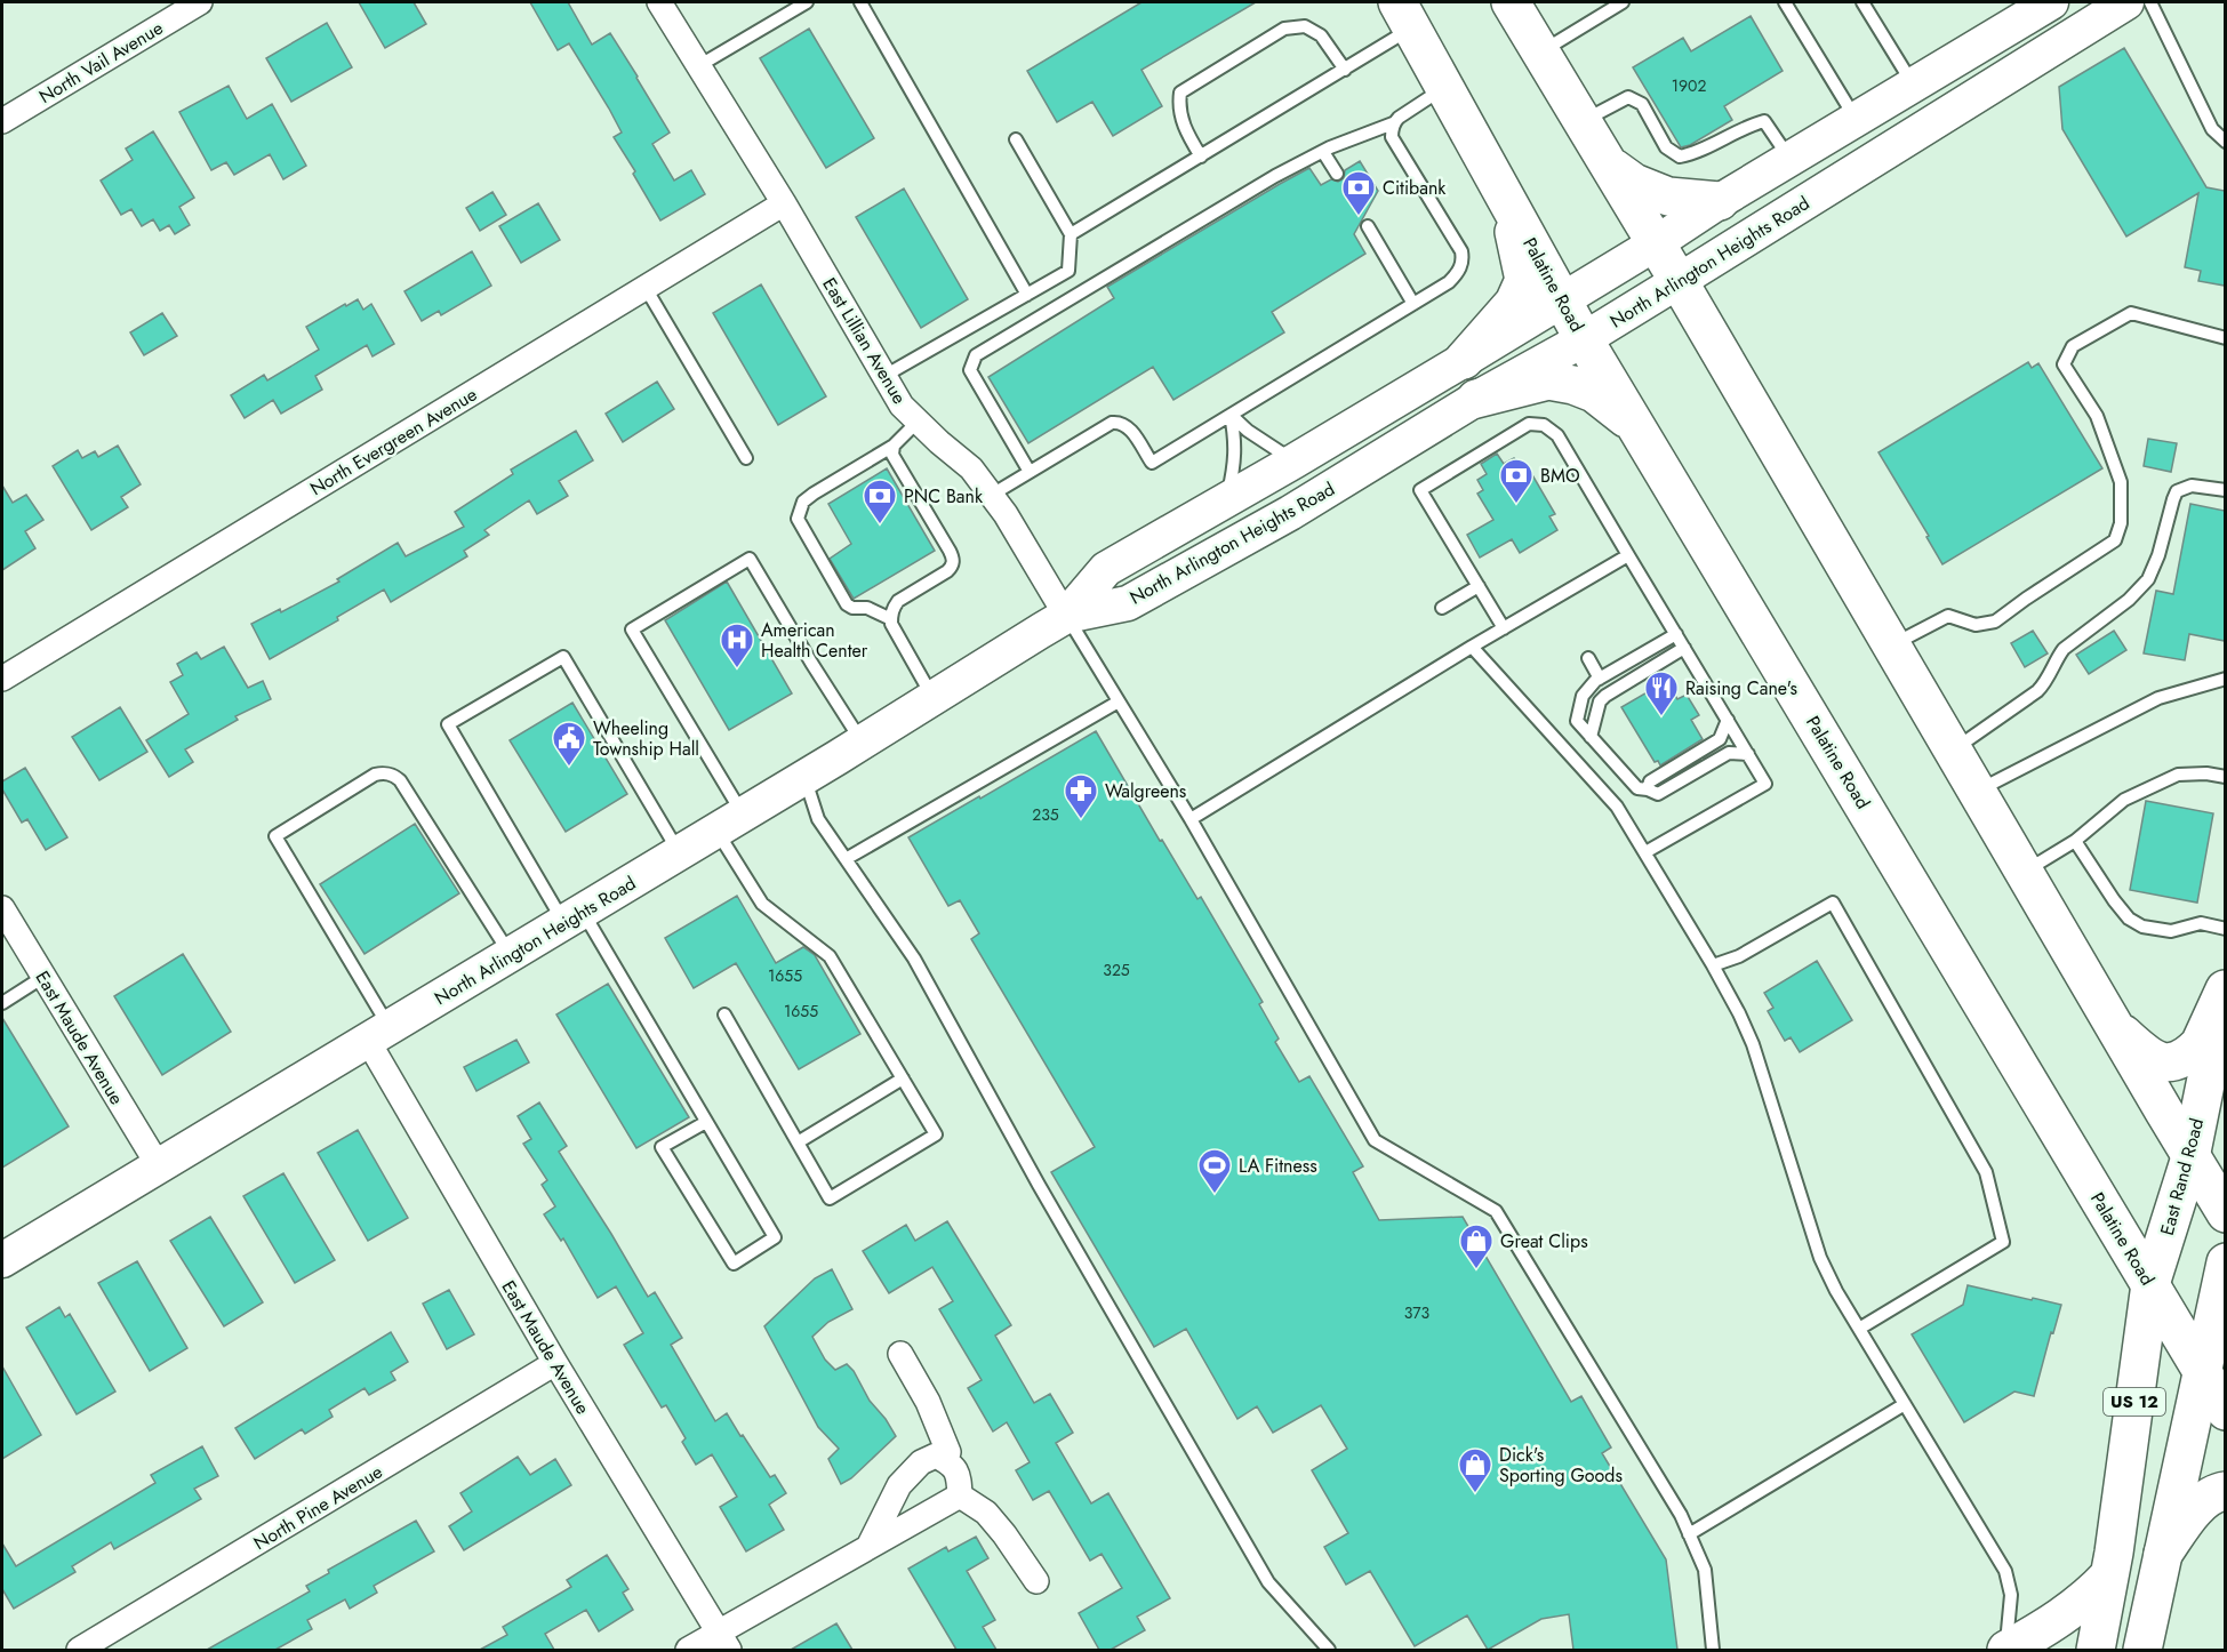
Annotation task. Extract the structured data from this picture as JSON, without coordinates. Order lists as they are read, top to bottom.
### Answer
{
  "streets": {
    "main road": [
      "North Arlington Heights Road",
      "Palatine Road",
      "East Rand Road",
      "US 12"
    ],
    "street": [
      "North Vail Avenue",
      "East Lillian Avenue",
      "North Evergreen Avenue",
      "East Maude Avenue",
      "North Pine Avenue"
    ]
  },
  "crossings": [
    ["North Arlington Heights Road", "Palatine Road"],
    ["North Arlington Heights Road", "East Lillian Avenue"],
    ["North Arlington Heights Road", "East Maude Avenue"],
    ["Palatine Road", "East Rand Road"],
    ["Palatine Road", "US 12"],
    ["East Lillian Avenue", "North Evergreen Avenue"],
    ["East Maude Avenue", "North Pine Avenue"]
  ],
  "places": {
    "bank": ["Citibank", "BMO", "PNC Bank"],
    "hospital": ["American Health Center"],
    "restaurant": ["Raising Cane's"],
    "public building": ["Wheeling Township Hall"],
    "pharmacy": ["Walgreens"],
    "sports": ["LA Fitness"],
    "shop": ["Great Clips", "Dick's Sporting Goods"]
  },
  "house_numbers": [
    "1902",
    "235",
    "325",
    "1655",
    "1655",
    "373"
  ]
}
